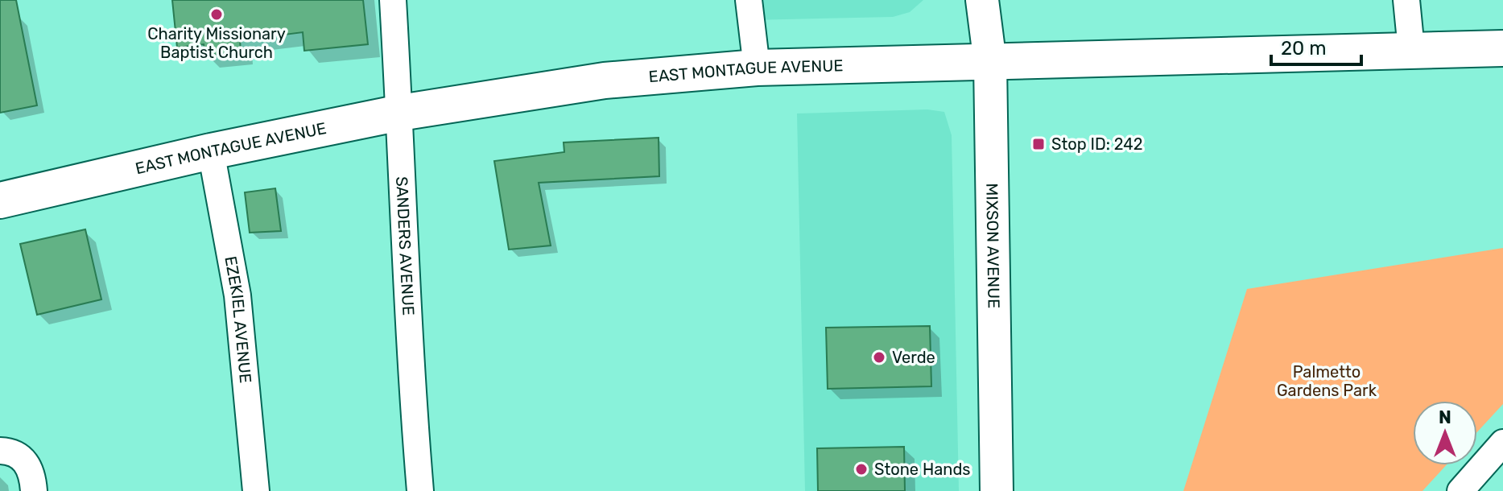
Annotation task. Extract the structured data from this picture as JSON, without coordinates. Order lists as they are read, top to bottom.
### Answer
{
  "streets": {
    "main road": ["EAST MONTAGUE AVENUE"],
    "street": ["SANDERS AVENUE", "MIXSON AVENUE", "EZEKIEL AVENUE"]
  },
  "crossings": [
    ["EAST MONTAGUE AVENUE", "SANDERS AVENUE"],
    ["EAST MONTAGUE AVENUE", "MIXSON AVENUE"],
    ["EAST MONTAGUE AVENUE", "EZEKIEL AVENUE"]
  ],
  "parks": ["Palmetto Gardens Park"],
  "places": {
    "other": ["Charity Missionary Baptist Church", "Verde", "Stone Hands"],
    "transit": ["Stop ID: 242"]
  },
  "scale_bar": "20 m",
  "north": "top"
}
